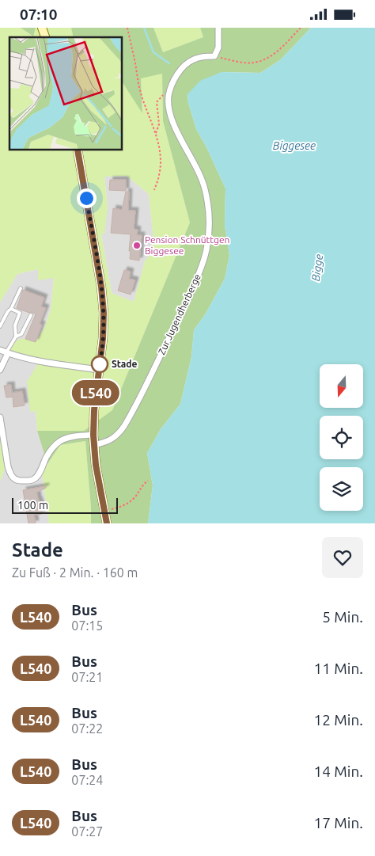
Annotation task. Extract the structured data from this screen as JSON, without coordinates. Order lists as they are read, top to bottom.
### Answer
{
  "streets": {
    "street": ["Zur Jugendherberge"]
  },
  "water": ["Biggesee", "Bigge"],
  "places": ["Pension Schnüttgen Biggesee", "Stade"],
  "lines": ["bus line L540"],
  "scale_bar": "100 m",
  "north": "bottom",
  "page": {
    "status": "07:10",
    "on_map": "L540",
    "scale": "100 m",
    "heading": ["Stade", "Zu Fuß · 2 Min. · 160 m"],
    "list": [
      {
        "mark": "L540",
        "name": "Bus",
        "note": "07:15",
        "value": "5 Min."
      },
      {
        "mark": "L540",
        "name": "Bus",
        "note": "07:21",
        "value": "11 Min."
      },
      {
        "mark": "L540",
        "name": "Bus",
        "note": "07:22",
        "value": "12 Min."
      },
      {
        "mark": "L540",
        "name": "Bus",
        "note": "07:24",
        "value": "14 Min."
      },
      {
        "mark": "L540",
        "name": "Bus",
        "note": "07:27",
        "value": "17 Min."
      }
    ]
  }
}
